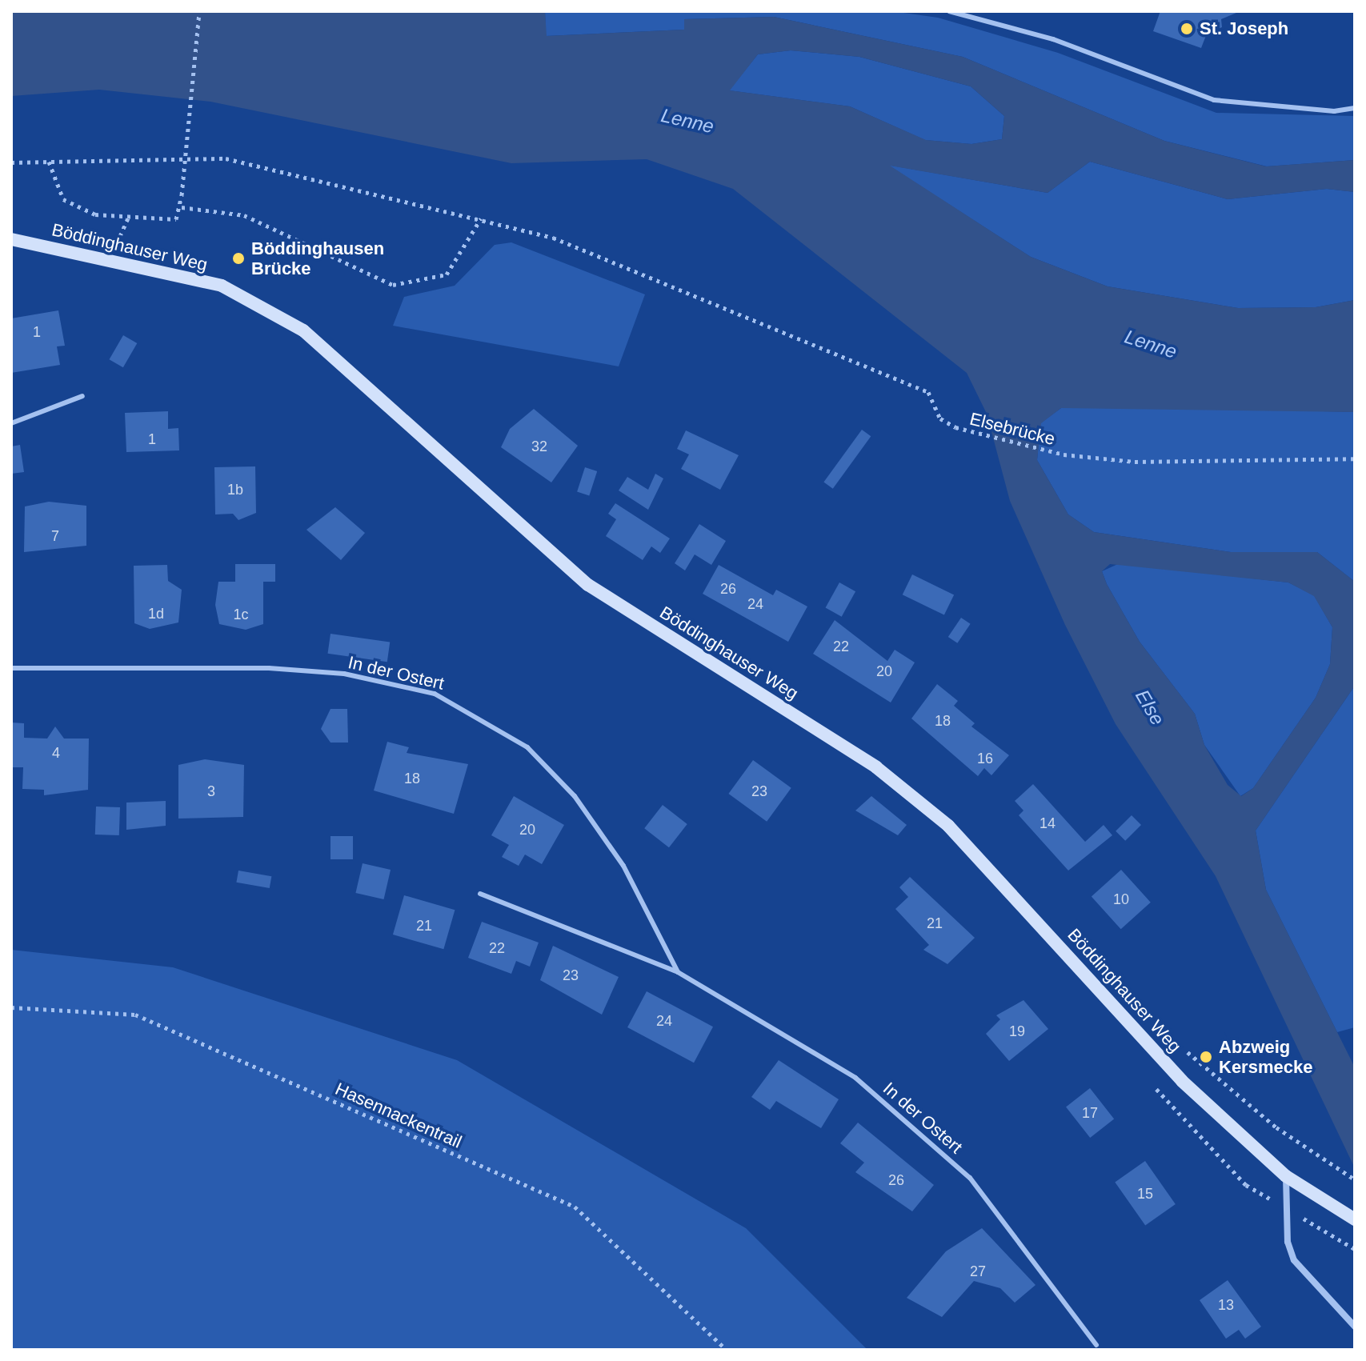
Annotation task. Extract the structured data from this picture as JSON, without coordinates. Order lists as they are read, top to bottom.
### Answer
{
  "streets": {
    "street": ["Böddinghauser Weg"],
    "lane": ["In der Ostert"],
    "path": ["Elsebrücke", "Hasennackentrail"]
  },
  "water": ["Lenne", "Else"],
  "places": ["St. Joseph", "Böddinghausen Brücke", "Abzweig Kersmecke"],
  "house_numbers": [
    "1",
    "1",
    "32",
    "1b",
    "7",
    "26",
    "24",
    "1d",
    "1c",
    "22",
    "20",
    "18",
    "4",
    "16",
    "18",
    "3",
    "23",
    "14",
    "20",
    "10",
    "21",
    "21",
    "22",
    "23",
    "24",
    "19",
    "17",
    "26",
    "15",
    "27",
    "13"
  ]
}
